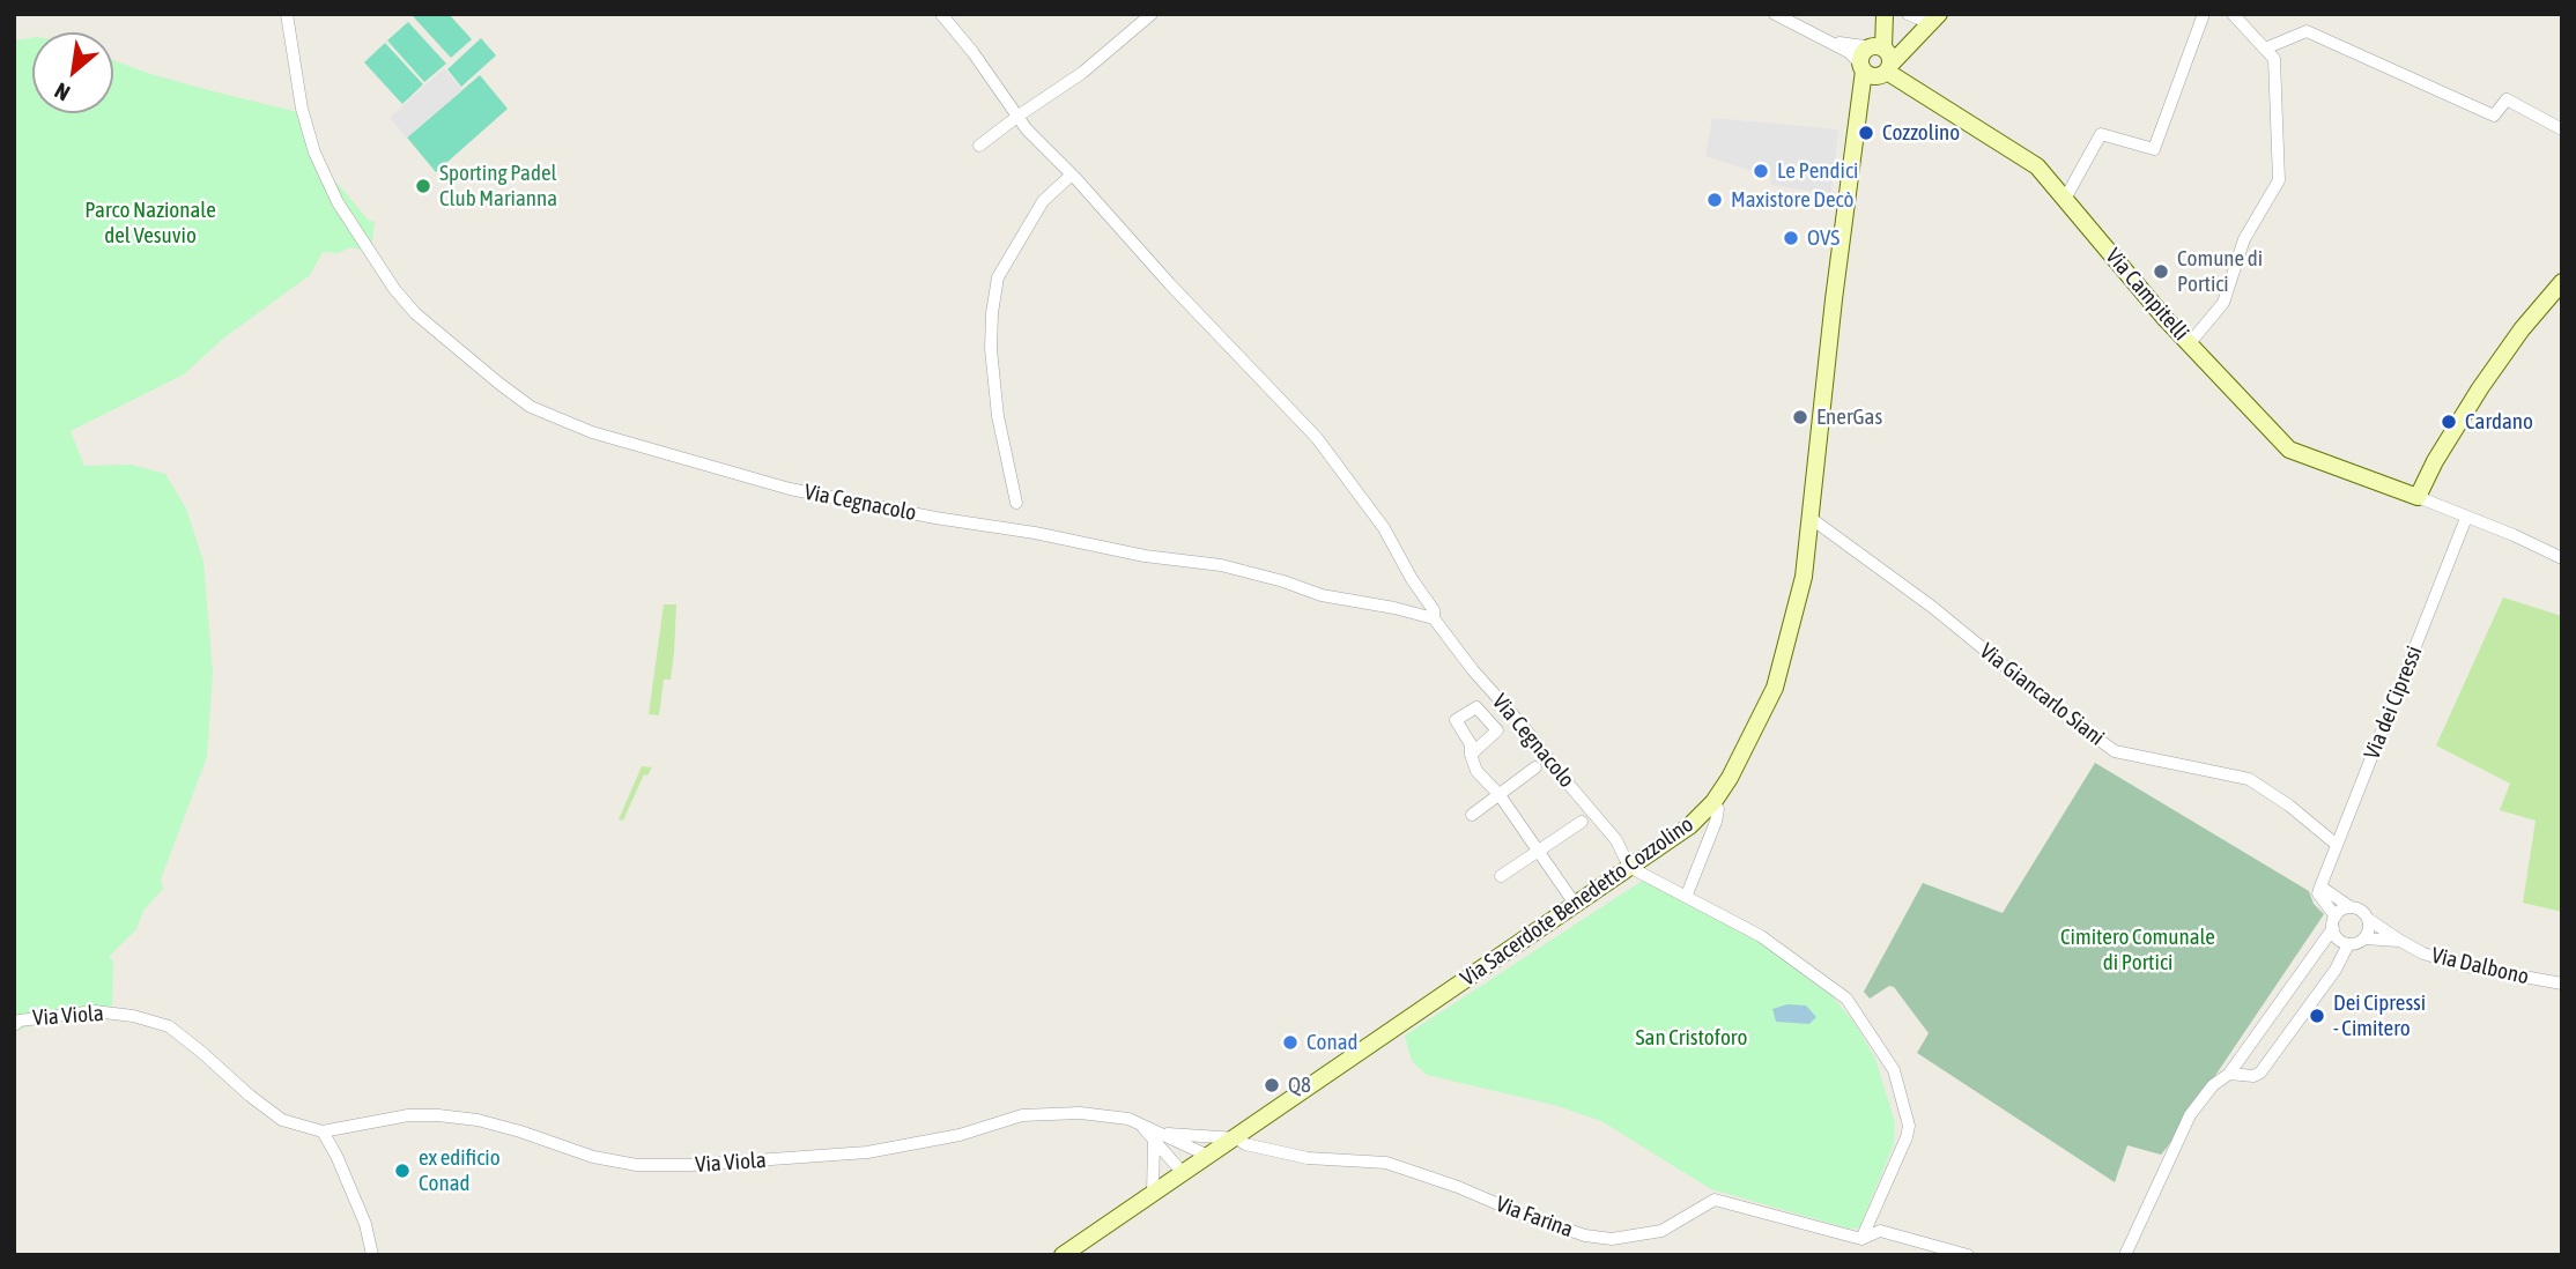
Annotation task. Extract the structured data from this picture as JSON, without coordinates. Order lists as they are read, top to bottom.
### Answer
{
  "streets": {
    "main road": ["Via Campitelli", "Via Sacerdote Benedetto Cozzolino"],
    "street": [
      "Via Cegnacolo",
      "Via Giancarlo Siani",
      "Via dei Cipressi",
      "Via Dalbono",
      "Via Viola",
      "Via Farina"
    ]
  },
  "crossings": [
    ["Via Campitelli", "Via Sacerdote Benedetto Cozzolino"],
    ["Via Cegnacolo", "Via Sacerdote Benedetto Cozzolino"],
    ["Via Giancarlo Siani", "Via dei Cipressi"],
    ["Via Giancarlo Siani", "Via Sacerdote Benedetto Cozzolino"],
    ["Via Sacerdote Benedetto Cozzolino", "Via Viola"],
    ["Via Sacerdote Benedetto Cozzolino", "Via Farina"]
  ],
  "parks": ["Parco Nazionale del Vesuvio", "Cimitero Comunale di Portici", "San Cristoforo"],
  "places": [
    "Cozzolino",
    "Le Pendici",
    "Sporting Padel Club Marianna",
    "Maxistore Decò",
    "OVS",
    "Comune di Portici",
    "EnerGas",
    "Cardano",
    "Dei Cipressi - Cimitero",
    "Conad",
    "Q8",
    "ex edificio Conad"
  ],
  "north": "bottom left"
}
